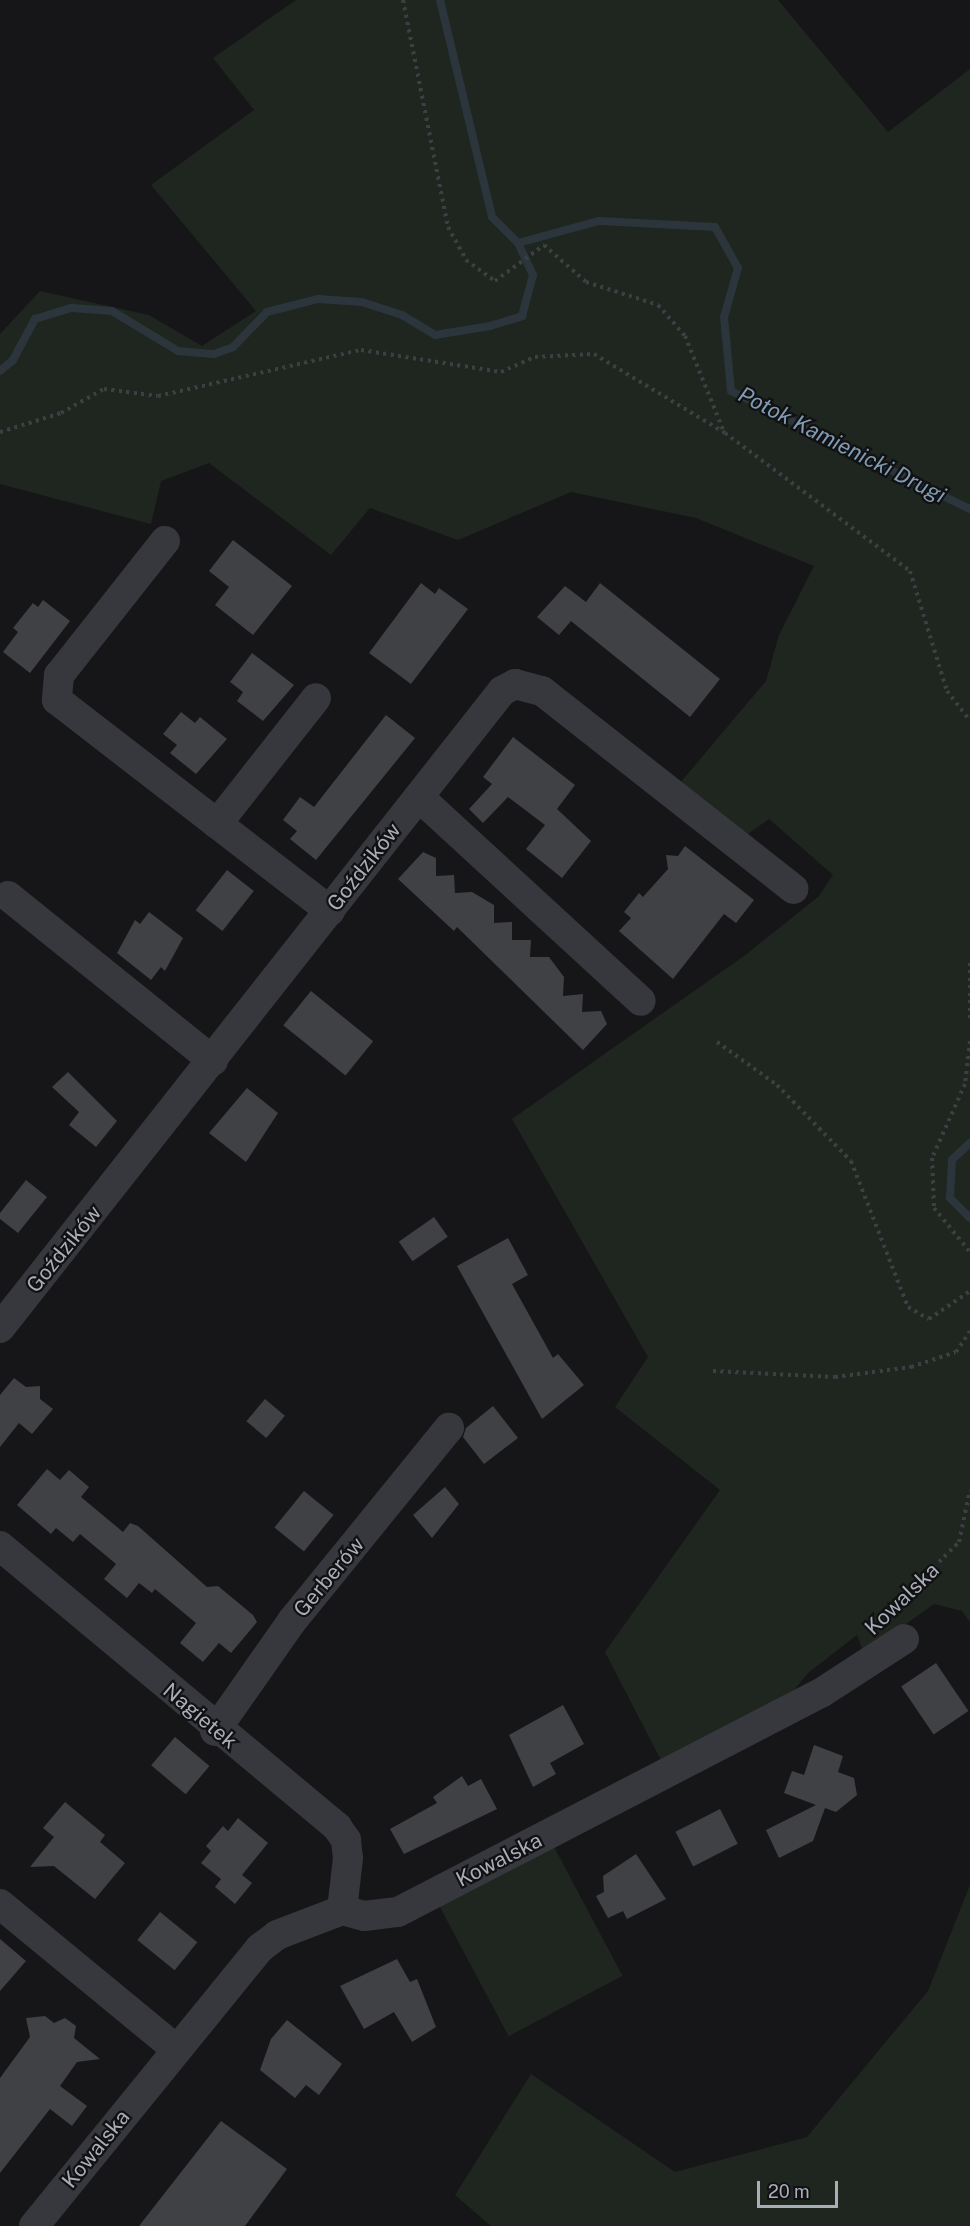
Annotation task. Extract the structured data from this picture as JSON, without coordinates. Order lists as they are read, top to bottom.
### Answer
{
  "streets": {
    "street": [
      "Goździków",
      "Gerberów",
      "Kowalska",
      "Nagietek"
    ]
  },
  "crossings": [
    ["Gerberów", "Nagietek"],
    ["Kowalska", "Nagietek"]
  ],
  "water": ["Potok Kamienicki Drugi"],
  "scale_bar": "20 m"
}
